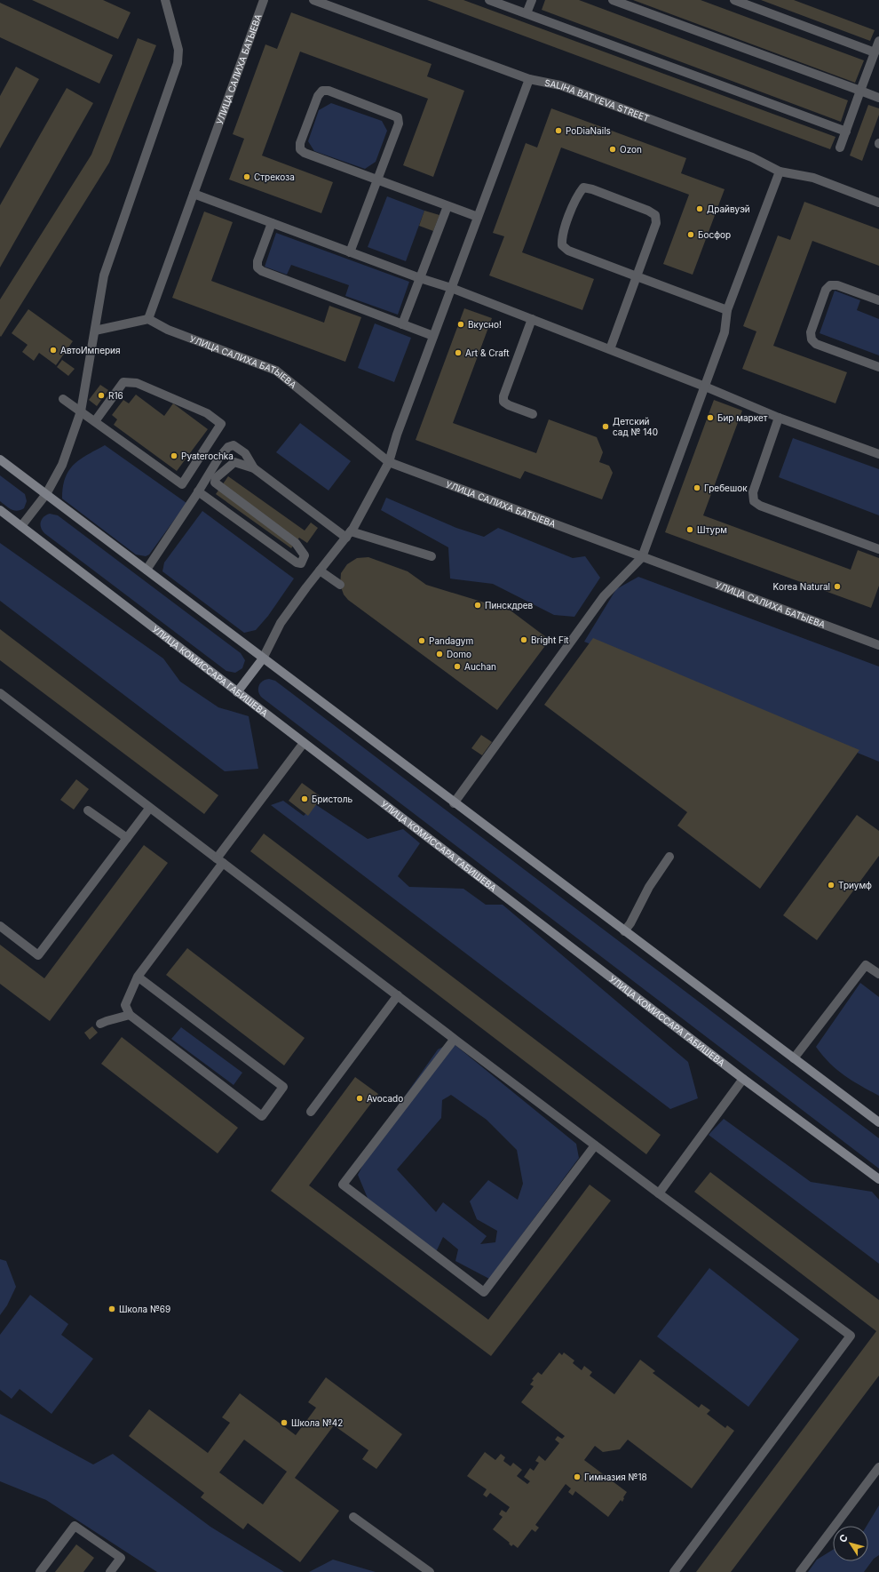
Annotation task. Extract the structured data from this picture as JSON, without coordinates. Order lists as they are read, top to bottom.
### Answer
{
  "streets": {
    "street": ["УЛИЦА САЛИХА БАТЫЕВА", "SALIHA BATYEVA STREET", "УЛИЦА КОМИССАРА ГАБИШЕВА"]
  },
  "places": [
    "PoDiaNails",
    "Ozon",
    "Стрекоза",
    "Драйвуэй",
    "Босфор",
    "Вкусно!",
    "АвтоИмперия",
    "Art & Craft",
    "R16",
    "Бир маркет",
    "Детский сад № 140",
    "Pyaterochka",
    "Гребешок",
    "Штурм",
    "Korea Natural",
    "Пинскдрев",
    "Bright Fit",
    "Pandagym",
    "Domo",
    "Auchan",
    "Бристоль",
    "Триумф",
    "Avocado",
    "Школа №69",
    "Школа №42",
    "Гимназия №18"
  ],
  "north": "top left"
}
